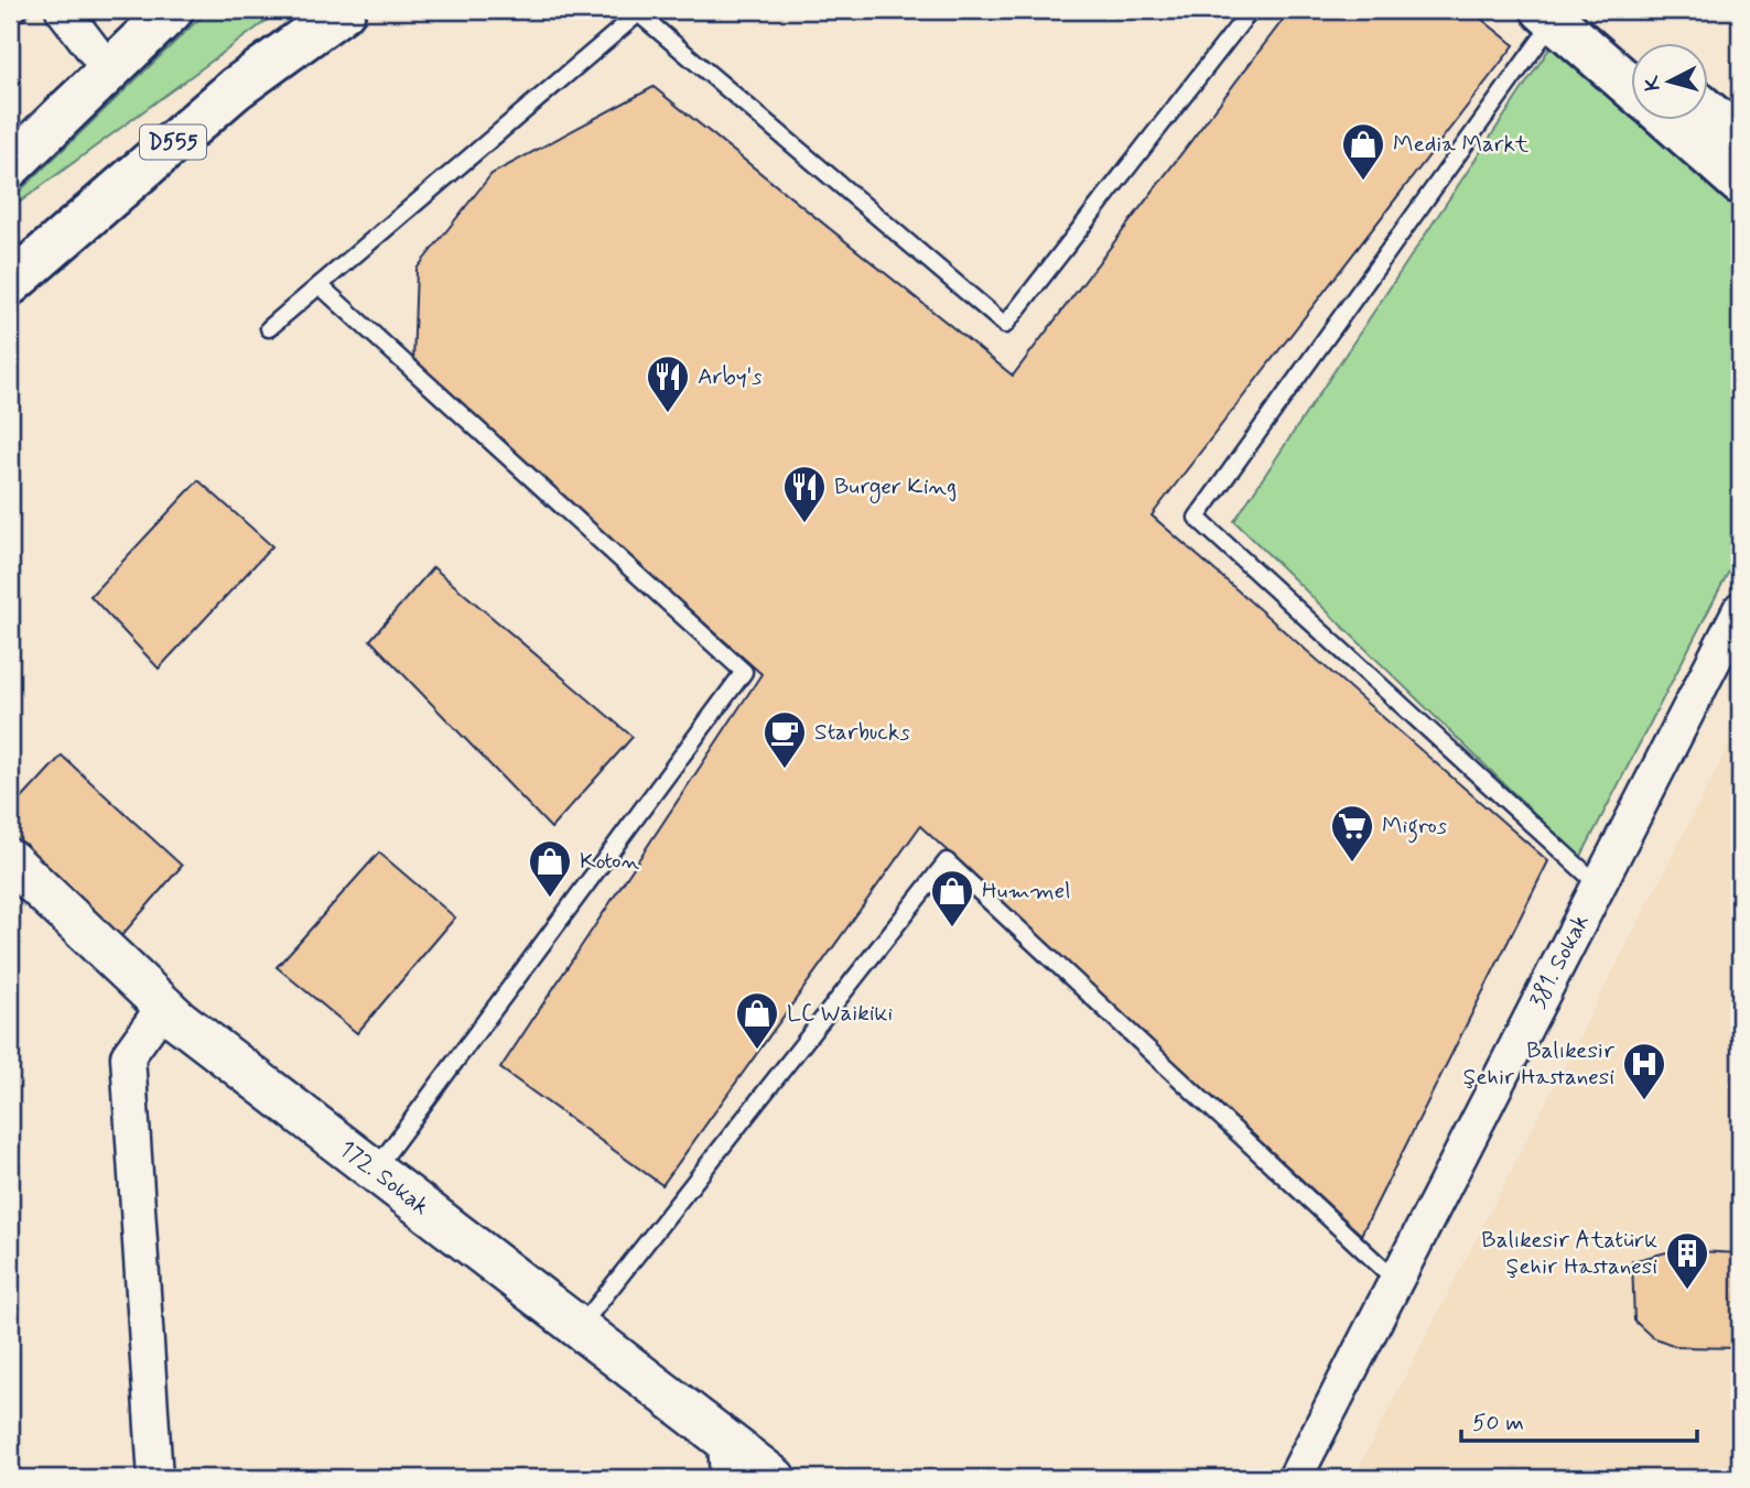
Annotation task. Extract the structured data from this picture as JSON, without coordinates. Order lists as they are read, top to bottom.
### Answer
{
  "streets": {
    "main road": ["D555"],
    "street": ["381. Sokak", "172. Sokak"]
  },
  "places": {
    "shop": [
      "Media Markt",
      "Koton",
      "Hummel",
      "LC Waikiki"
    ],
    "restaurant": ["Arby's", "Burger King"],
    "cafe": ["Starbucks"],
    "supermarket": ["Migros"],
    "hospital": ["Balıkesir Şehir Hastanesi"],
    "building": ["Balıkesir Atatürk Şehir Hastanesi"]
  },
  "scale_bar": "50 m",
  "north": "left"
}
